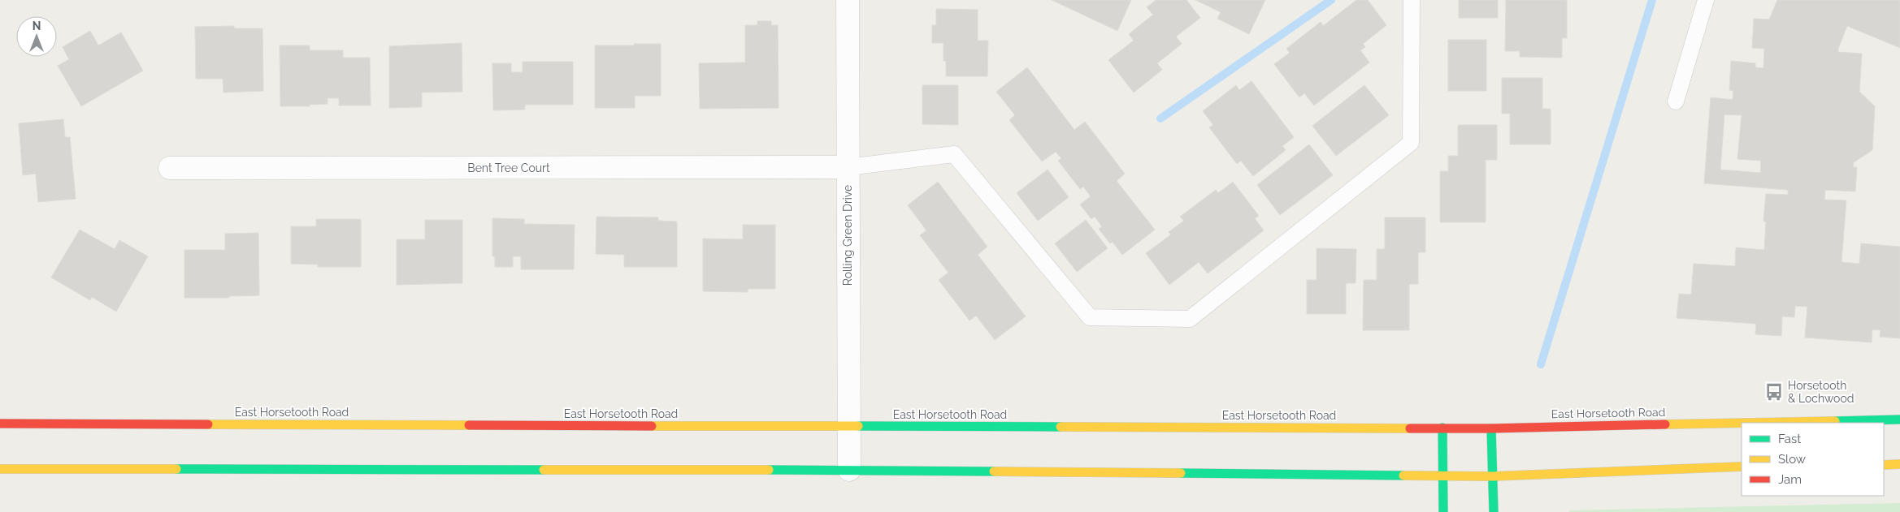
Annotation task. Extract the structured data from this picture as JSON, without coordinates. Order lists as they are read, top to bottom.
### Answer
{
  "streets": {
    "main road": ["East Horsetooth Road"],
    "street": ["Bent Tree Court", "Rolling Green Drive"]
  },
  "crossings": [
    ["Bent Tree Court", "Rolling Green Drive"],
    ["Rolling Green Drive", "East Horsetooth Road"]
  ],
  "places": {
    "bus stop": ["Horsetooth & Lochwood"]
  },
  "legend": ["Fast", "Slow", "Jam"],
  "north": "top"
}
